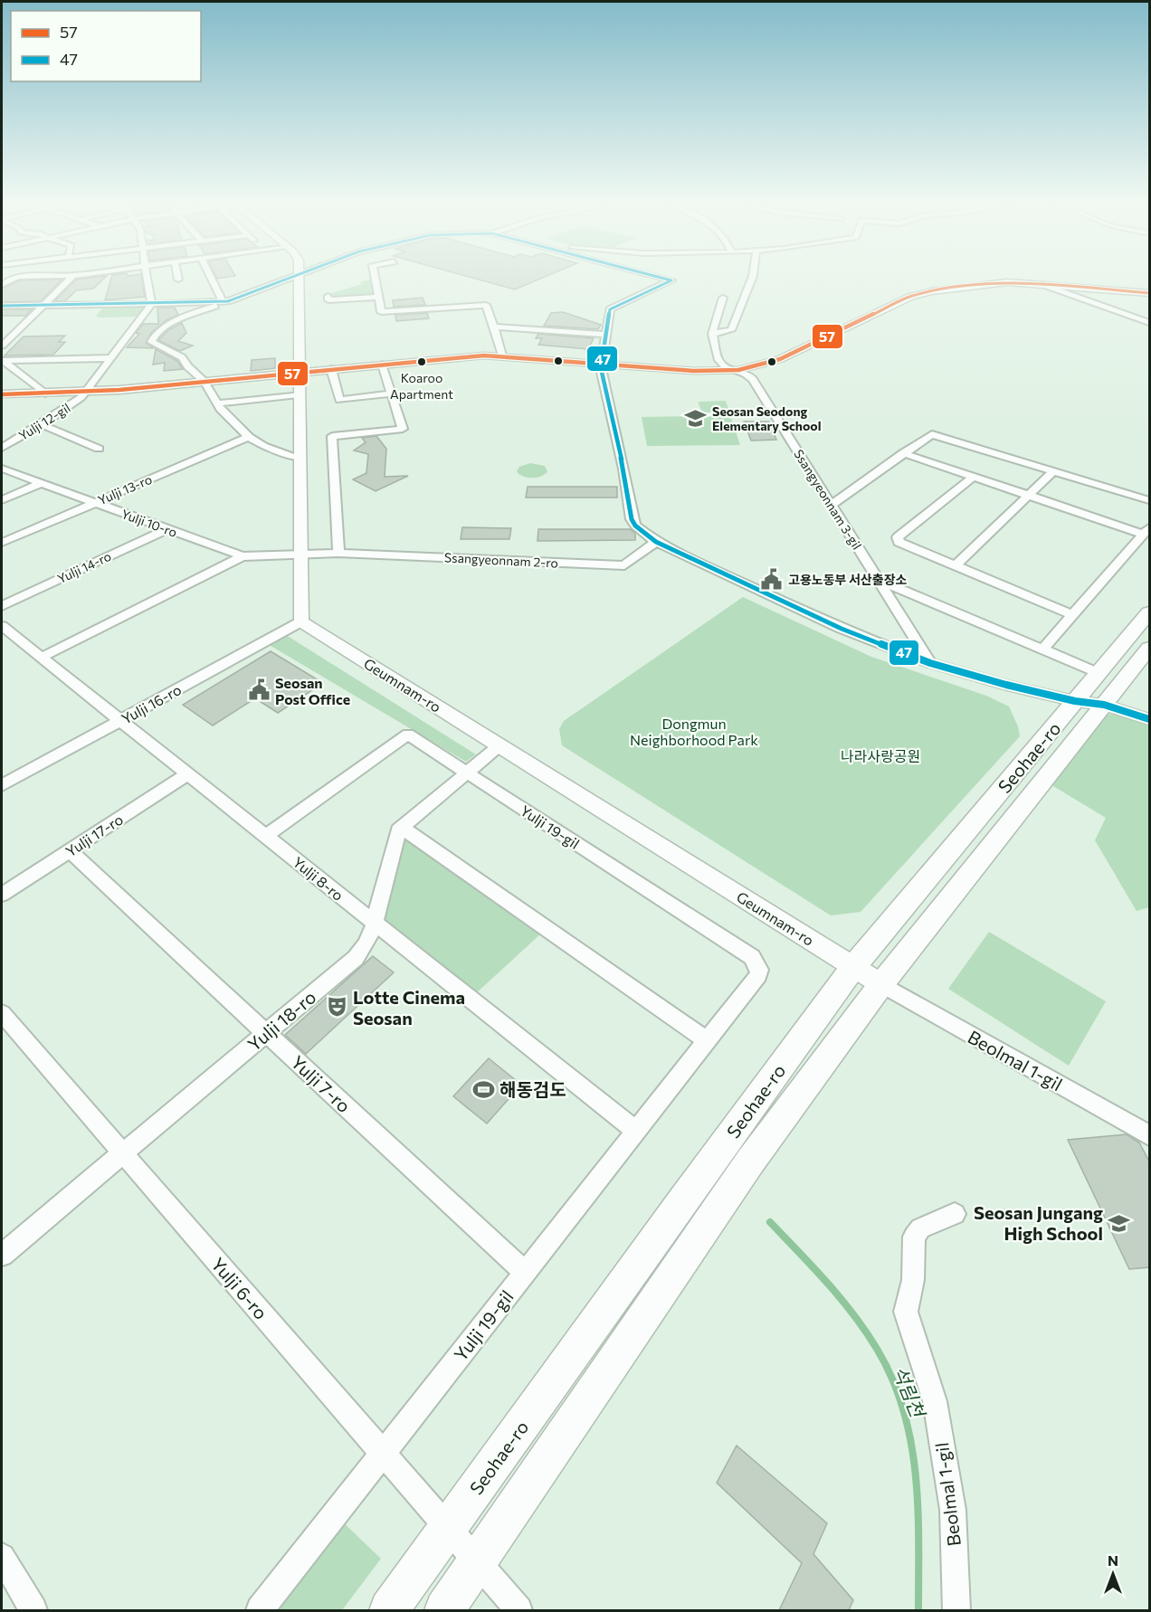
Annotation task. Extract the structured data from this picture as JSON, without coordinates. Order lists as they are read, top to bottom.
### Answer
{
  "streets": {
    "main road": ["Seohae-ro"],
    "street": [
      "Yulji 12-gil",
      "Yulji 13-ro",
      "Ssangyeonnam 3-gil",
      "Yulji 10-ro",
      "Ssangyeonnam 2-ro",
      "Yulji 14-ro",
      "Geumnam-ro",
      "Yulji 16-ro",
      "Yulji 19-gil",
      "Yulji 17-ro",
      "Yulji 8-ro",
      "Yulji 18-ro",
      "Beolmal 1-gil",
      "Yulji 7-ro",
      "Yulji 6-ro"
    ]
  },
  "crossings": [
    ["Yulji 13-ro", "Yulji 10-ro"],
    ["Yulji 10-ro", "Ssangyeonnam 2-ro"],
    ["Yulji 10-ro", "Yulji 14-ro"],
    ["Geumnam-ro", "Yulji 16-ro"],
    ["Geumnam-ro", "Seohae-ro"],
    ["Geumnam-ro", "Yulji 18-ro"],
    ["Geumnam-ro", "Beolmal 1-gil"],
    ["Yulji 16-ro", "Yulji 8-ro"],
    ["Seohae-ro", "Beolmal 1-gil"],
    ["Seohae-ro", "Yulji 6-ro"],
    ["Yulji 19-gil", "Yulji 8-ro"],
    ["Yulji 19-gil", "Yulji 18-ro"],
    ["Yulji 19-gil", "Yulji 7-ro"],
    ["Yulji 19-gil", "Yulji 6-ro"],
    ["Yulji 17-ro", "Yulji 8-ro"],
    ["Yulji 17-ro", "Yulji 7-ro"],
    ["Yulji 8-ro", "Yulji 18-ro"],
    ["Yulji 18-ro", "Yulji 7-ro"],
    ["Yulji 18-ro", "Yulji 6-ro"]
  ],
  "water": ["석림천"],
  "parks": ["Dongmun Neighborhood Park", "나라사랑공원"],
  "places": {
    "other": ["Koaroo Apartment"],
    "school or university": ["Seosan Seodong Elementary School", "Seosan Jungang High School"],
    "public building": ["고용노동부 서산출장소", "Seosan Post Office"],
    "theatre": ["Lotte Cinema Seosan"],
    "sports": ["해동검도"]
  },
  "lines": ["transit line 47", "transit line 57"],
  "legend": ["57", "47"],
  "north": "top"
}
